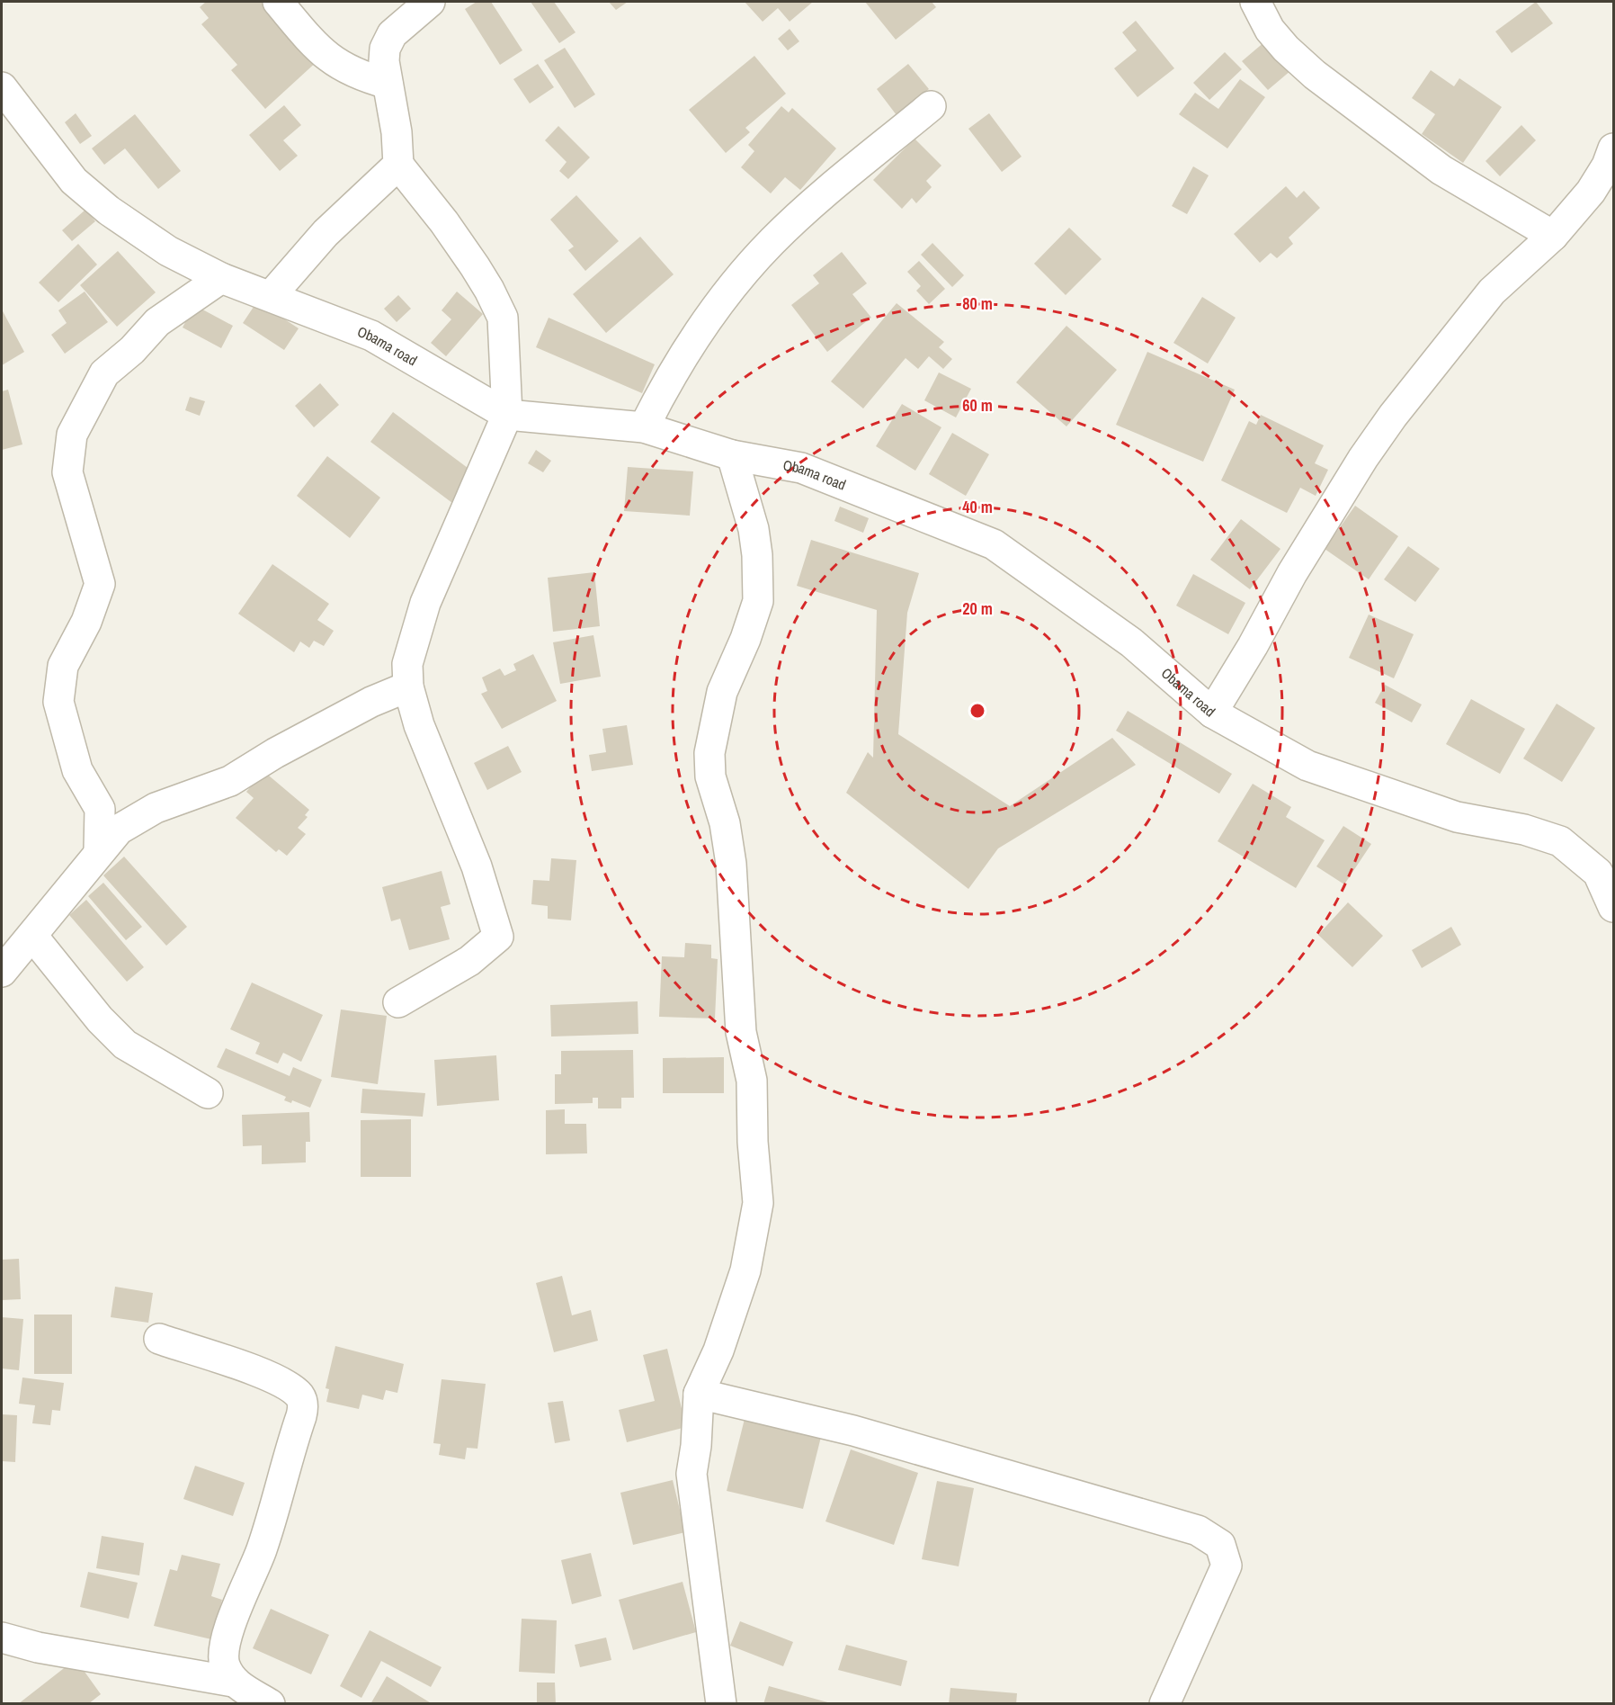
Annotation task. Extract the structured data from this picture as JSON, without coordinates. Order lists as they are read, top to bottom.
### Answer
{
  "streets": {
    "street": ["Obama road"]
  },
  "rings": [
    "80 m",
    "60 m",
    "40 m",
    "20 m"
  ]
}
